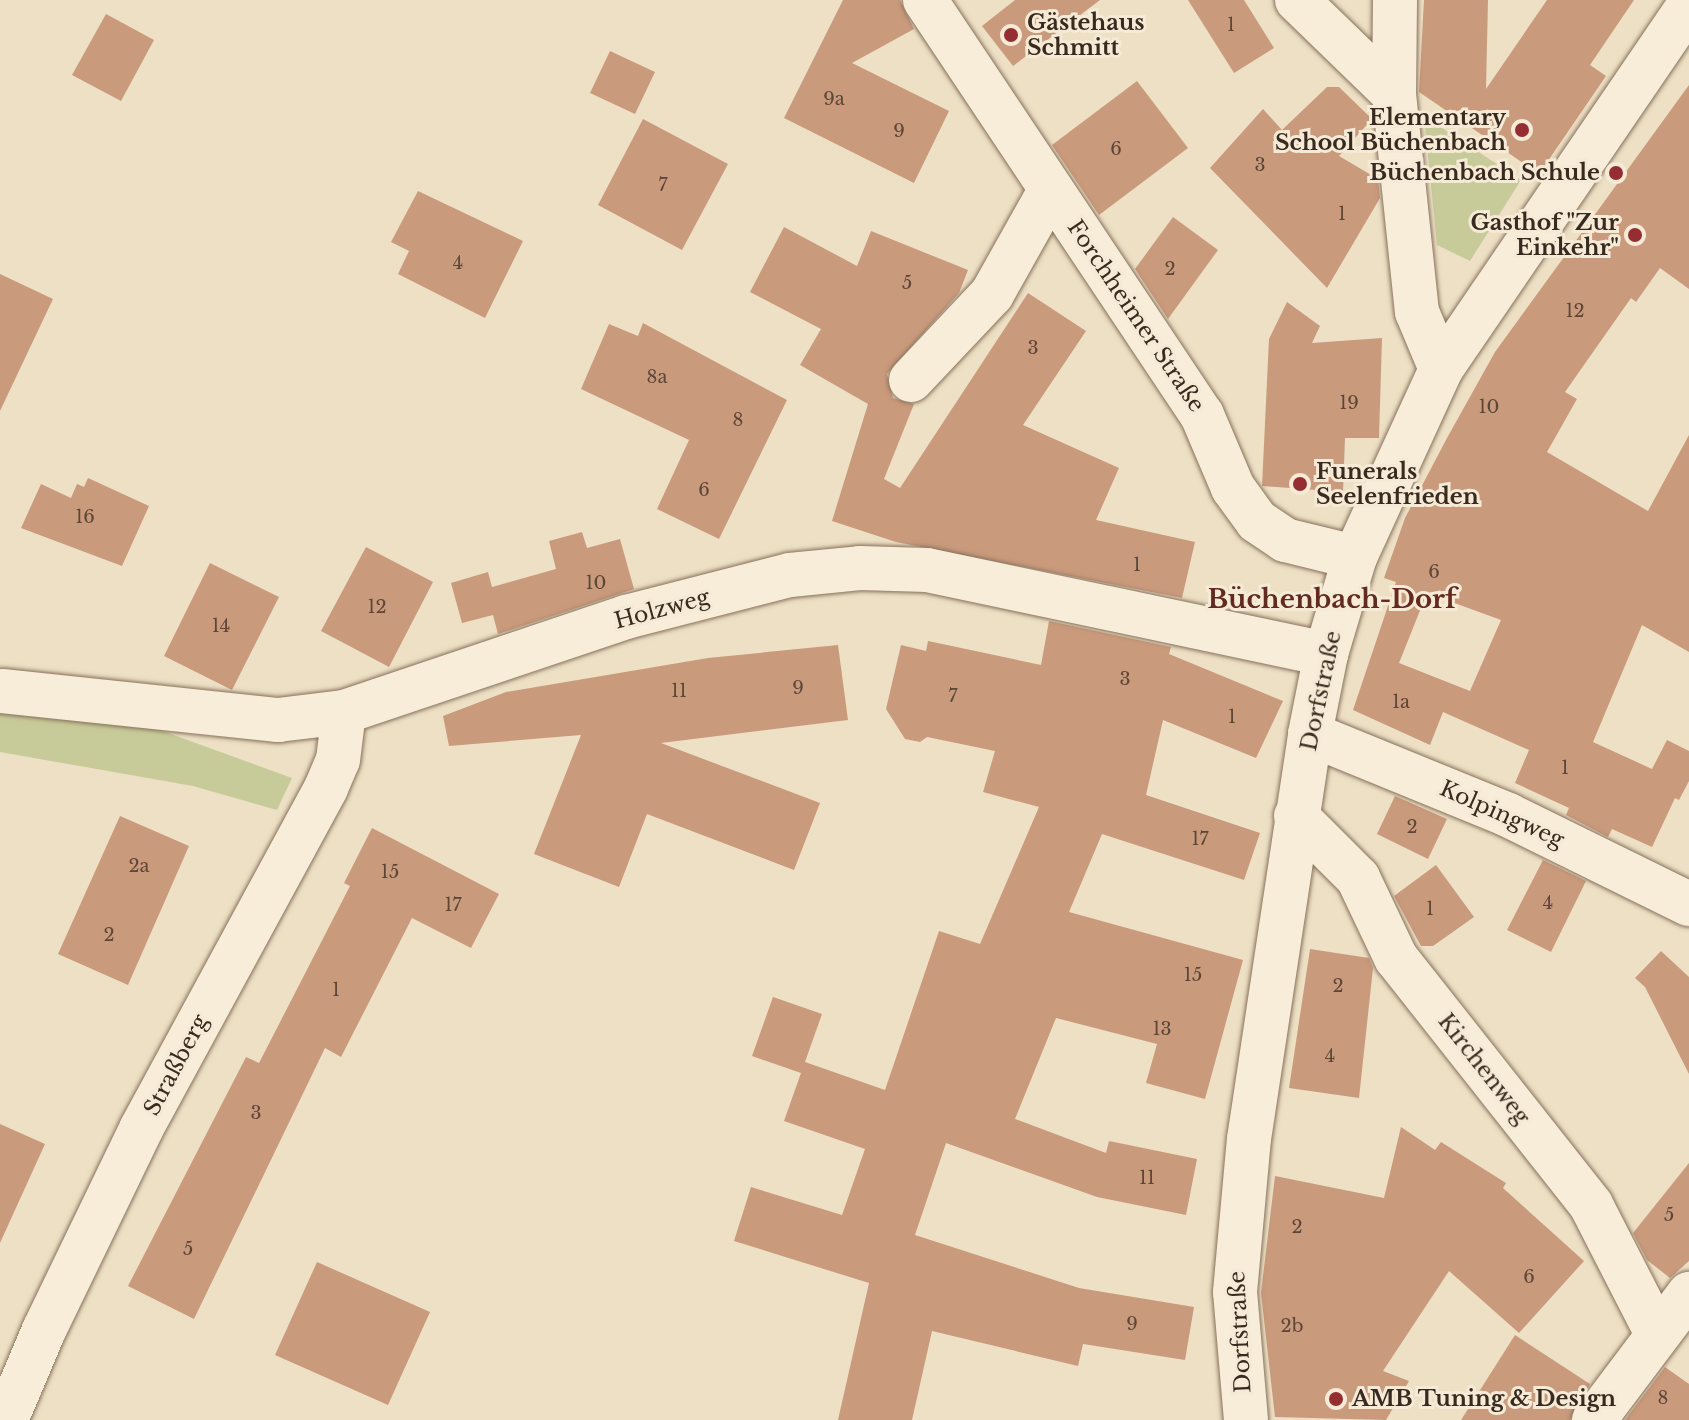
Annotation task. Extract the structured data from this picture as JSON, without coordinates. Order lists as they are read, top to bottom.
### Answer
{
  "streets": {
    "street": [
      "Forchheimer Straße",
      "Holzweg",
      "Dorfstraße",
      "Kolpingweg",
      "Straßberg",
      "Kirchenweg"
    ]
  },
  "crossings": [
    ["Forchheimer Straße", "Dorfstraße"],
    ["Holzweg", "Dorfstraße"],
    ["Holzweg", "Straßberg"],
    ["Dorfstraße", "Kolpingweg"],
    ["Dorfstraße", "Kirchenweg"]
  ],
  "districts": ["Büchenbach-Dorf"],
  "places": [
    "Gästehaus Schmitt",
    "Elementary School Büchenbach",
    "Büchenbach Schule",
    "Gasthof \"Zur Einkehr\"",
    "Funerals Seelenfrieden",
    "AMB Tuning & Design"
  ],
  "house_numbers": [
    "1",
    "9a",
    "9",
    "6",
    "3",
    "7",
    "1",
    "4",
    "2",
    "5",
    "12",
    "3",
    "8a",
    "19",
    "10",
    "8",
    "6",
    "16",
    "1",
    "6",
    "10",
    "12",
    "14",
    "3",
    "9",
    "11",
    "7",
    "1a",
    "1",
    "1",
    "2",
    "17",
    "2a",
    "15",
    "4",
    "17",
    "1",
    "2",
    "15",
    "2",
    "1",
    "13",
    "4",
    "3",
    "11",
    "5",
    "2",
    "5",
    "6",
    "9",
    "2b",
    "8"
  ]
}
